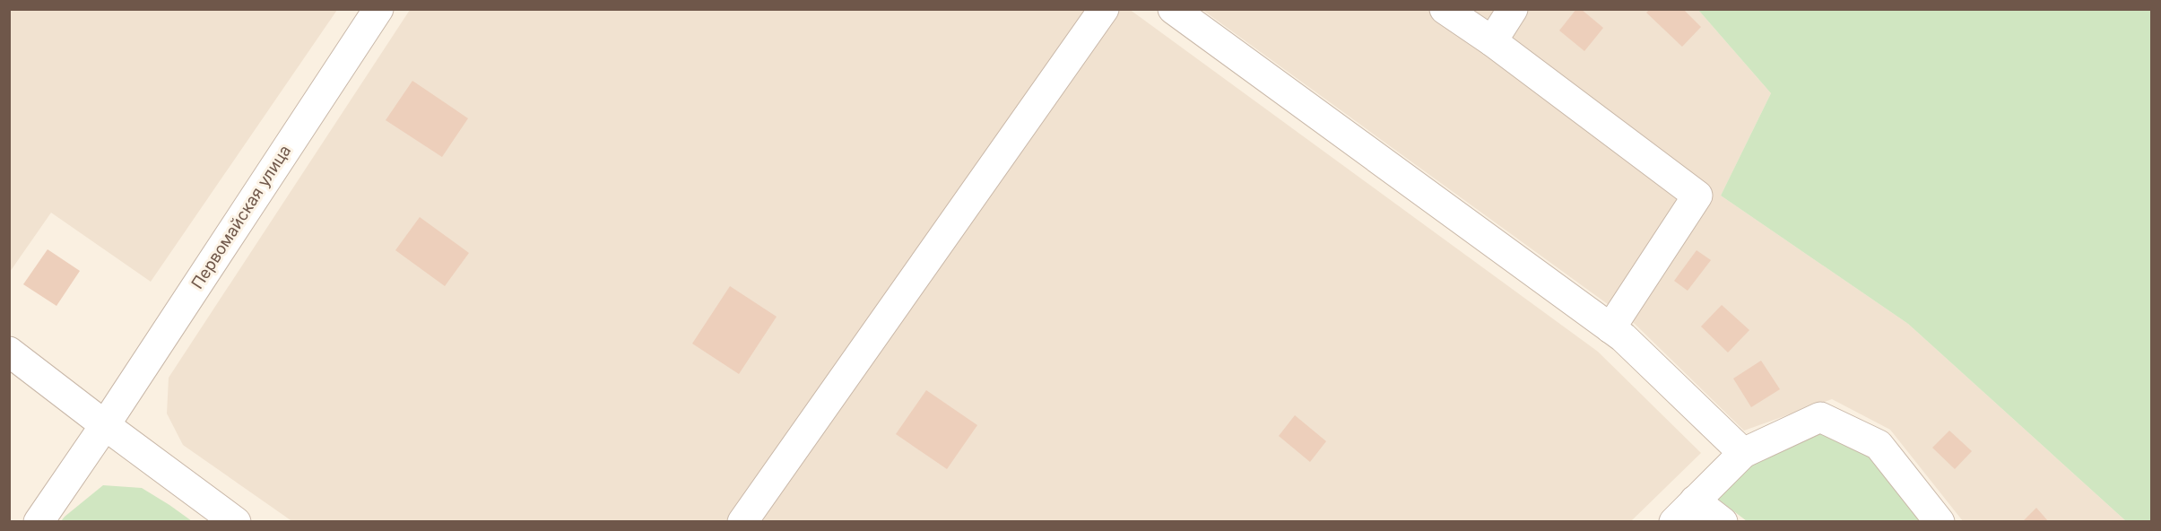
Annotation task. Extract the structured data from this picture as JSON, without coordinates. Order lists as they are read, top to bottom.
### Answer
{
  "streets": {
    "street": ["Первомайская улица"]
  }
}
